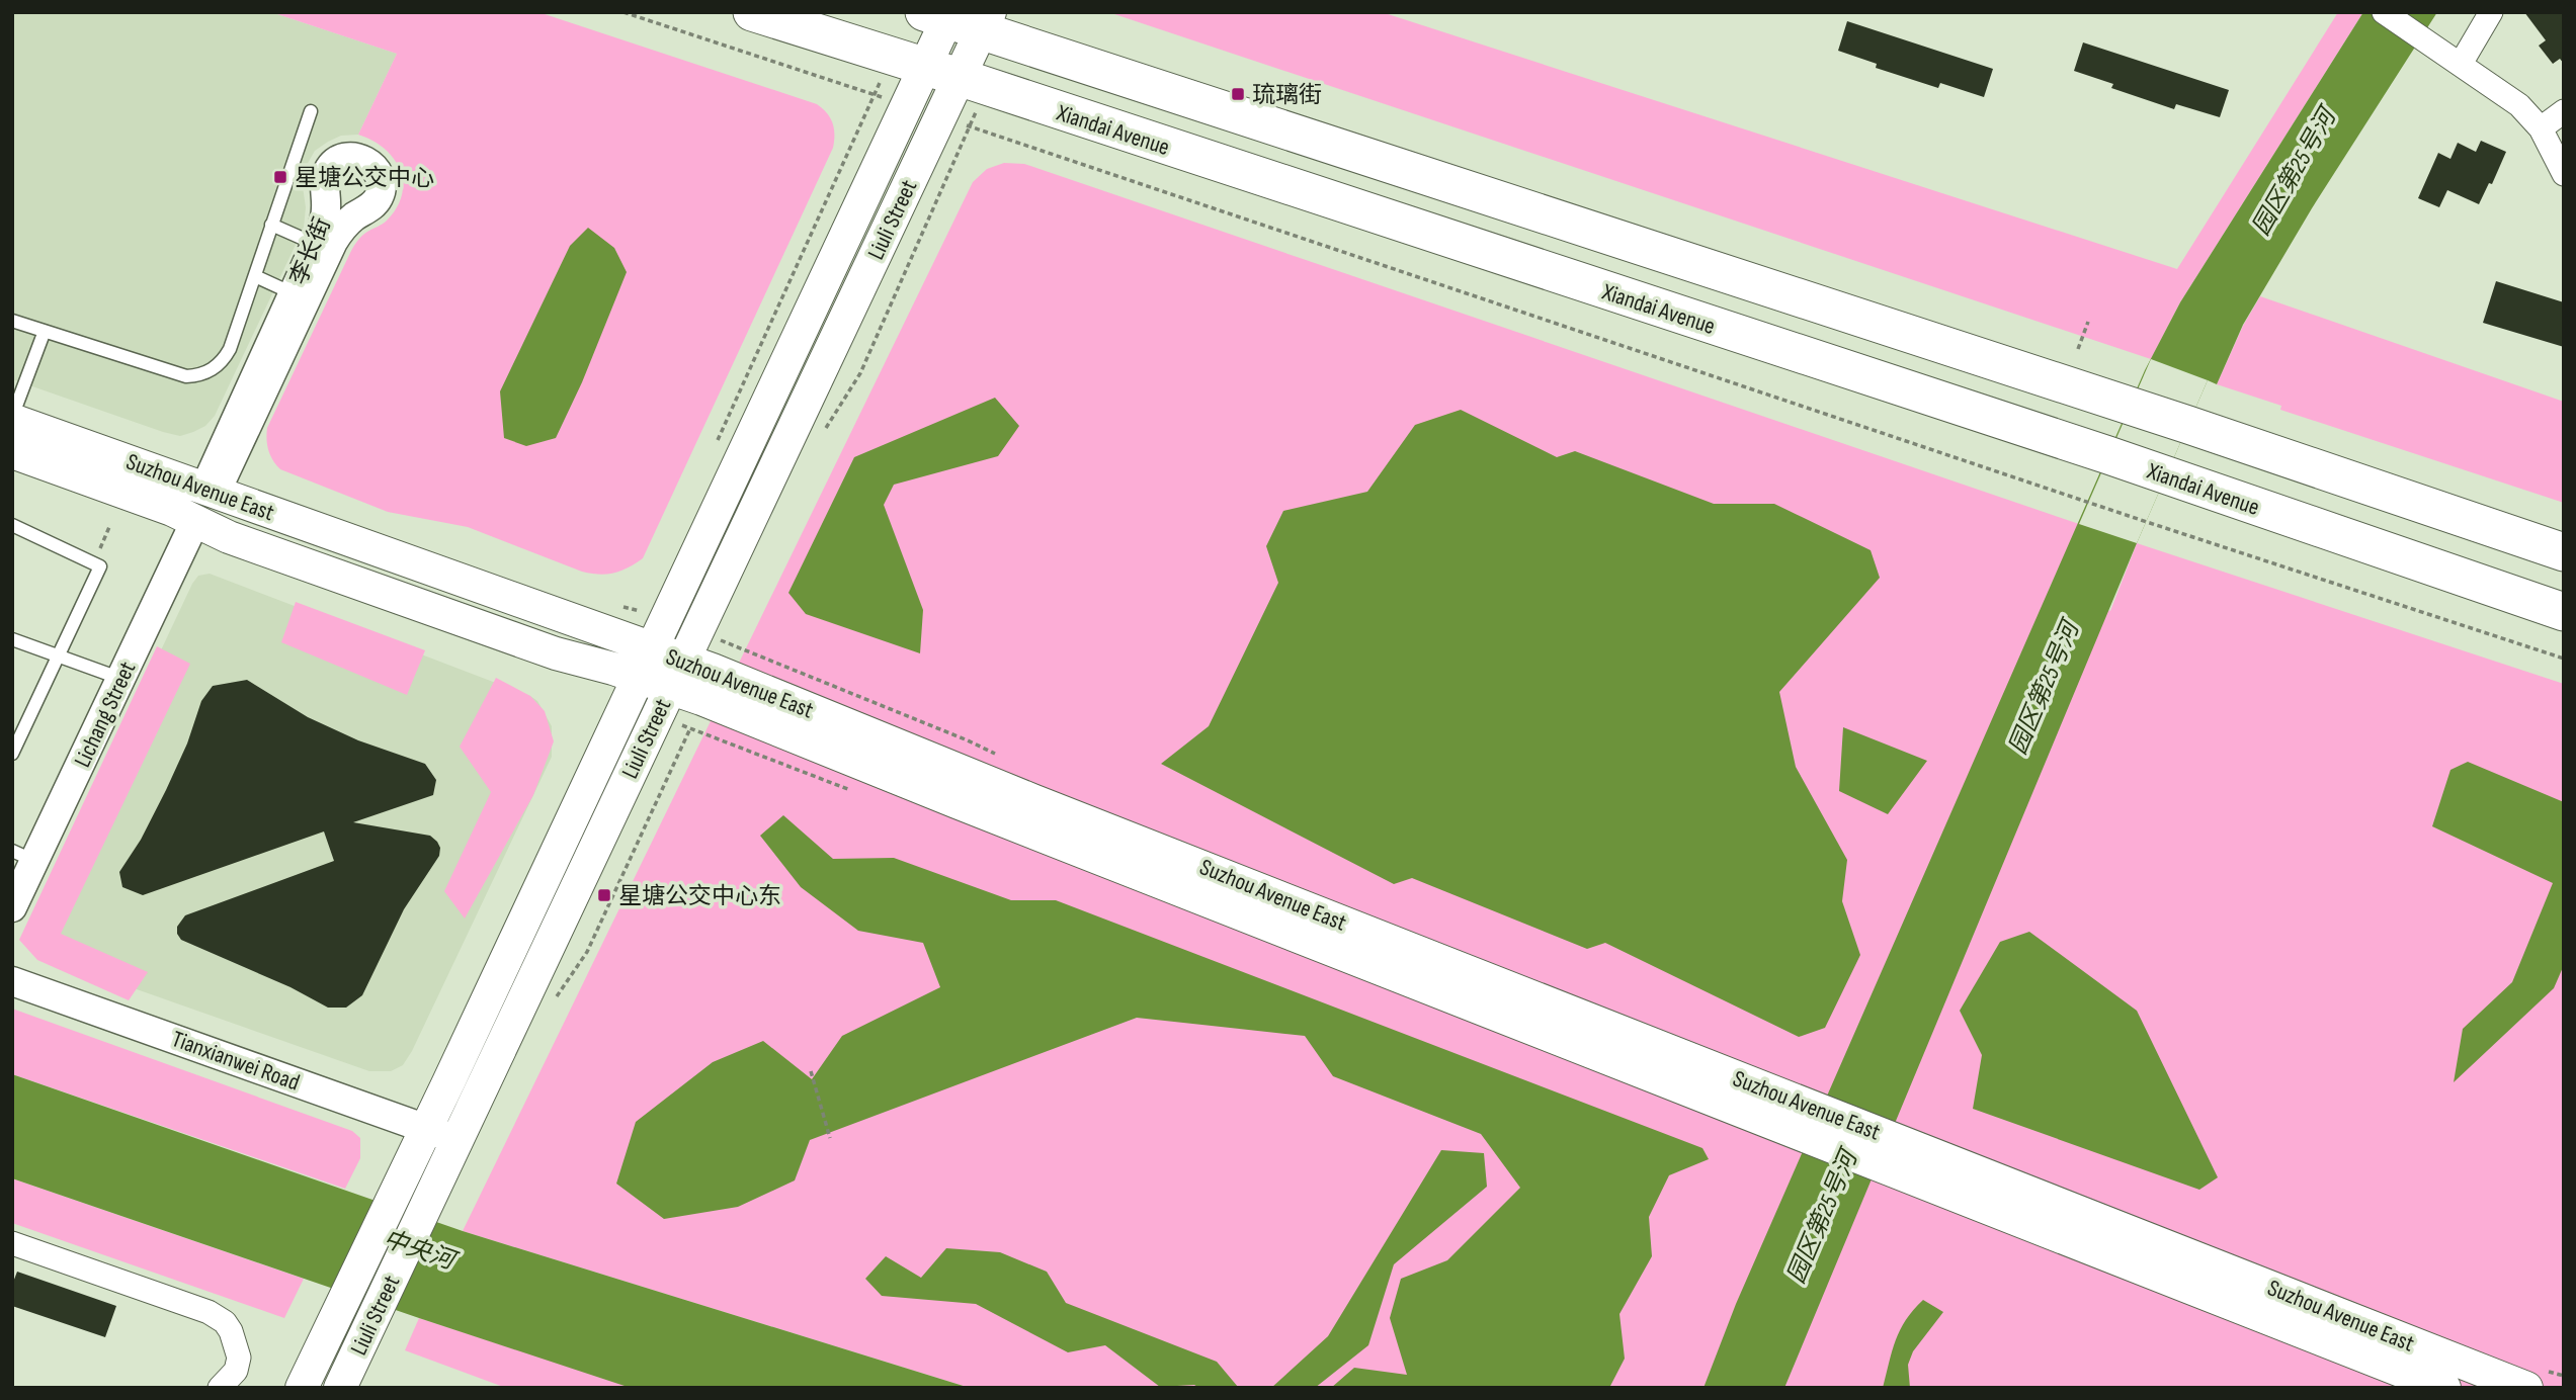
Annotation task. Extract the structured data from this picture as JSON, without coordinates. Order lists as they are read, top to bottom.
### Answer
{
  "streets": {
    "main road": ["Xiandai Avenue", "Liuli Street", "Suzhou Avenue East"],
    "street": ["李长街", "Lichang Street", "Tianxianwei Road"]
  },
  "crossings": [
    ["Xiandai Avenue", "Liuli Street"],
    ["Liuli Street", "Suzhou Avenue East"],
    ["Liuli Street", "Tianxianwei Road"],
    ["李长街", "Suzhou Avenue East"],
    ["Suzhou Avenue East", "Lichang Street"]
  ],
  "water": ["园区第25号河", "中央河"],
  "places": {
    "transit": ["琉璃街", "星塘公交中心", "星塘公交中心东"]
  }
}
